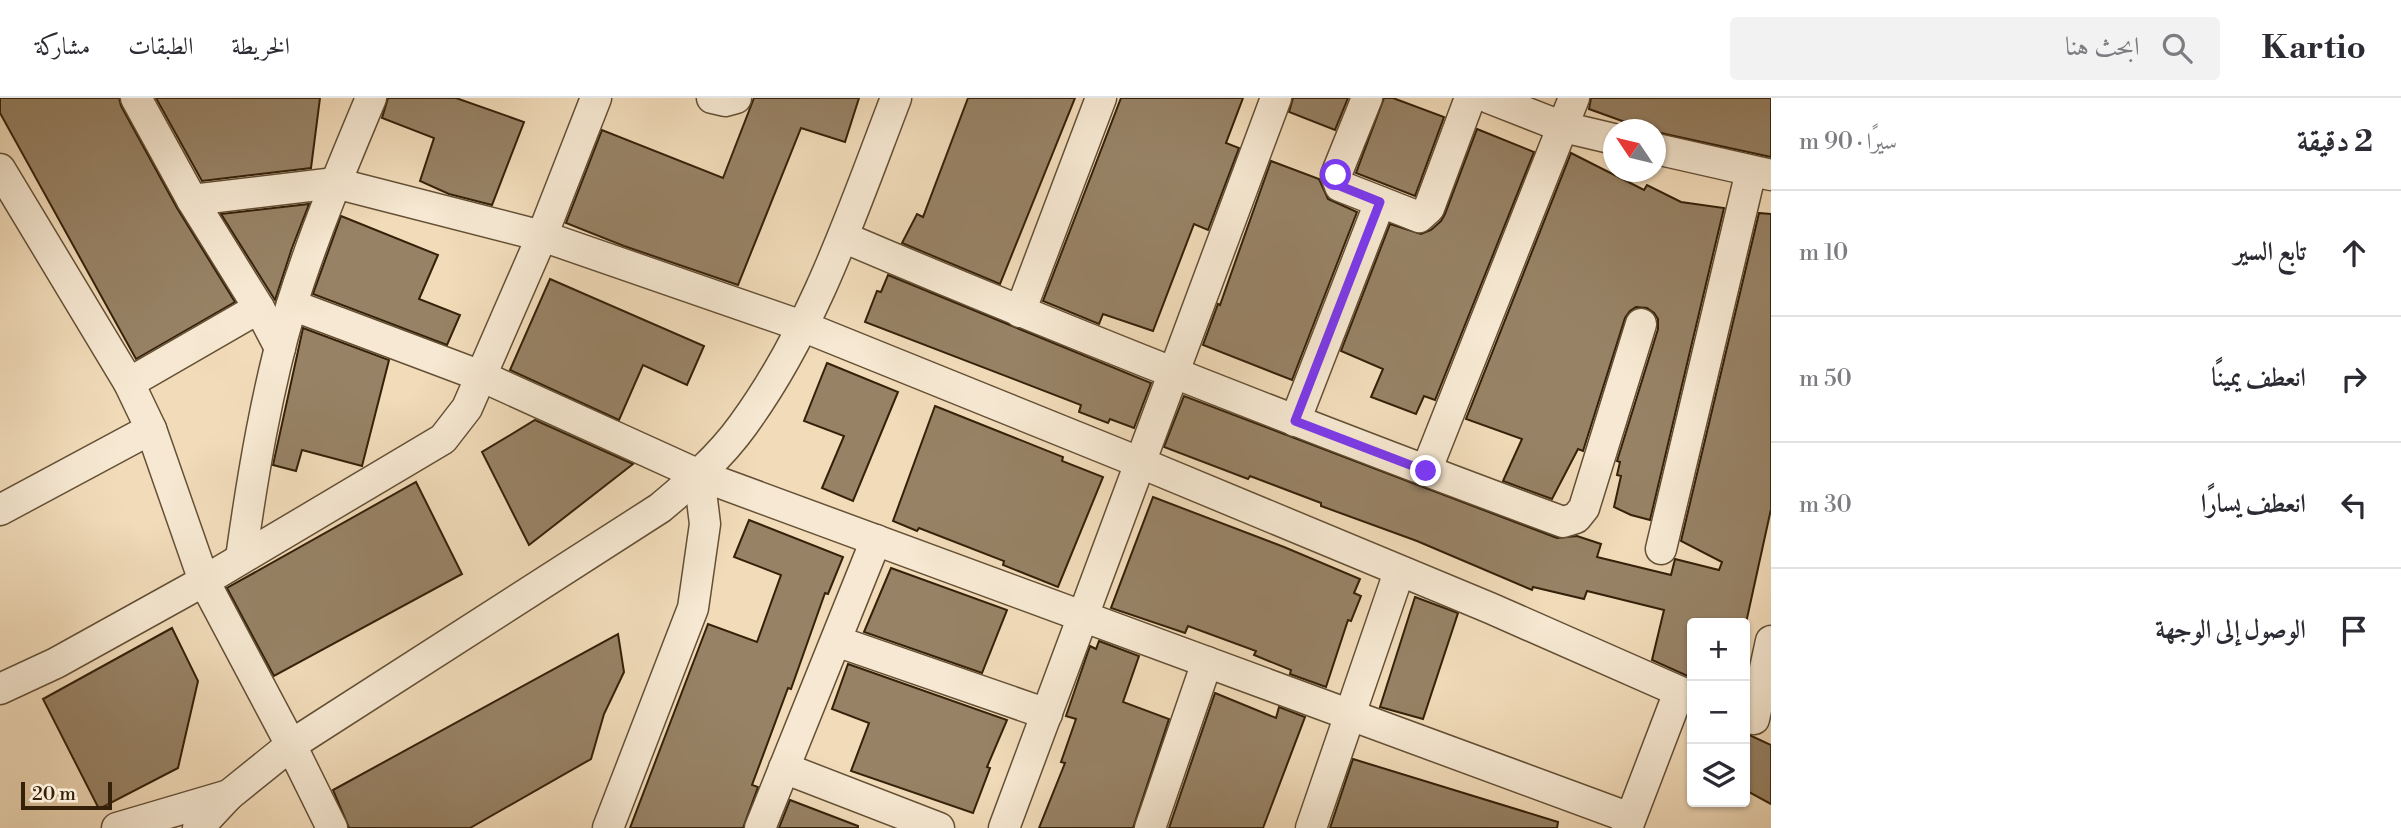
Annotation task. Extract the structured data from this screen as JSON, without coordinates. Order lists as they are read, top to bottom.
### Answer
{
  "scale_bar": "20 m",
  "north": "top left",
  "page": {
    "header": "Kartio",
    "search": "ابحث هنا",
    "nav": ["الخريطة", "الطبقات", "مشاركة"],
    "heading": ["2 دقيقة", "سيرًا · 90 m"],
    "list": [
      ["تابع السير", "10 m"],
      ["انعطف يمينًا", "50 m"],
      ["انعطف يسارًا", "30 m"],
      "الوصول إلى الوجهة"
    ],
    "map_buttons": ["+", "−"],
    "scale": "20 m"
  }
}
